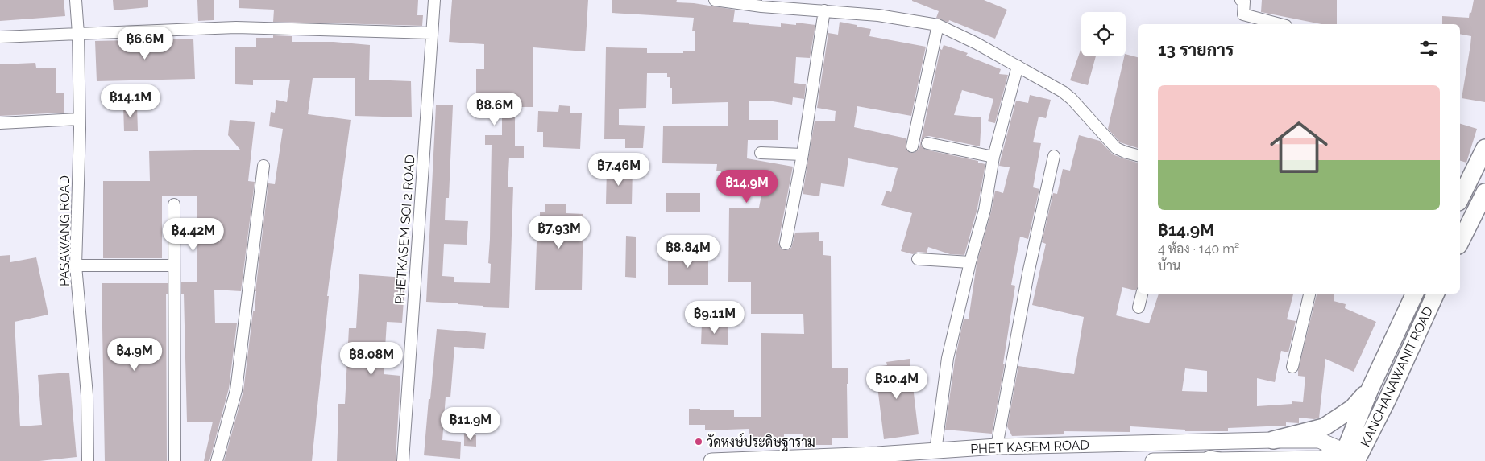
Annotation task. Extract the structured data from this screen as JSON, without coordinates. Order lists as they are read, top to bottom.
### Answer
{
  "streets": {
    "main road": ["KANCHANAWANIT ROAD", "PHET KASEM ROAD"],
    "street": ["PHETKASEM SOI 2 ROAD", "PASAWANG ROAD"]
  },
  "crossings": [
    ["KANCHANAWANIT ROAD", "PHET KASEM ROAD"]
  ],
  "places": ["วัดหงษ์ประดิษฐาราม"],
  "page": {
    "heading": "13 รายการ",
    "price": [
      "฿6.6M",
      "฿14.1M",
      "฿8.6M",
      "฿7.46M",
      "฿14.9M",
      "฿7.93M",
      "฿4.42M",
      "฿8.84M",
      "฿9.11M",
      "฿4.9M",
      "฿8.08M",
      "฿10.4M",
      "฿11.9M"
    ],
    "list": [
      {
        "name": "฿14.9M",
        "note": "4 ห้อง · 140 m² · บ้าน"
      }
    ]
  }
}
